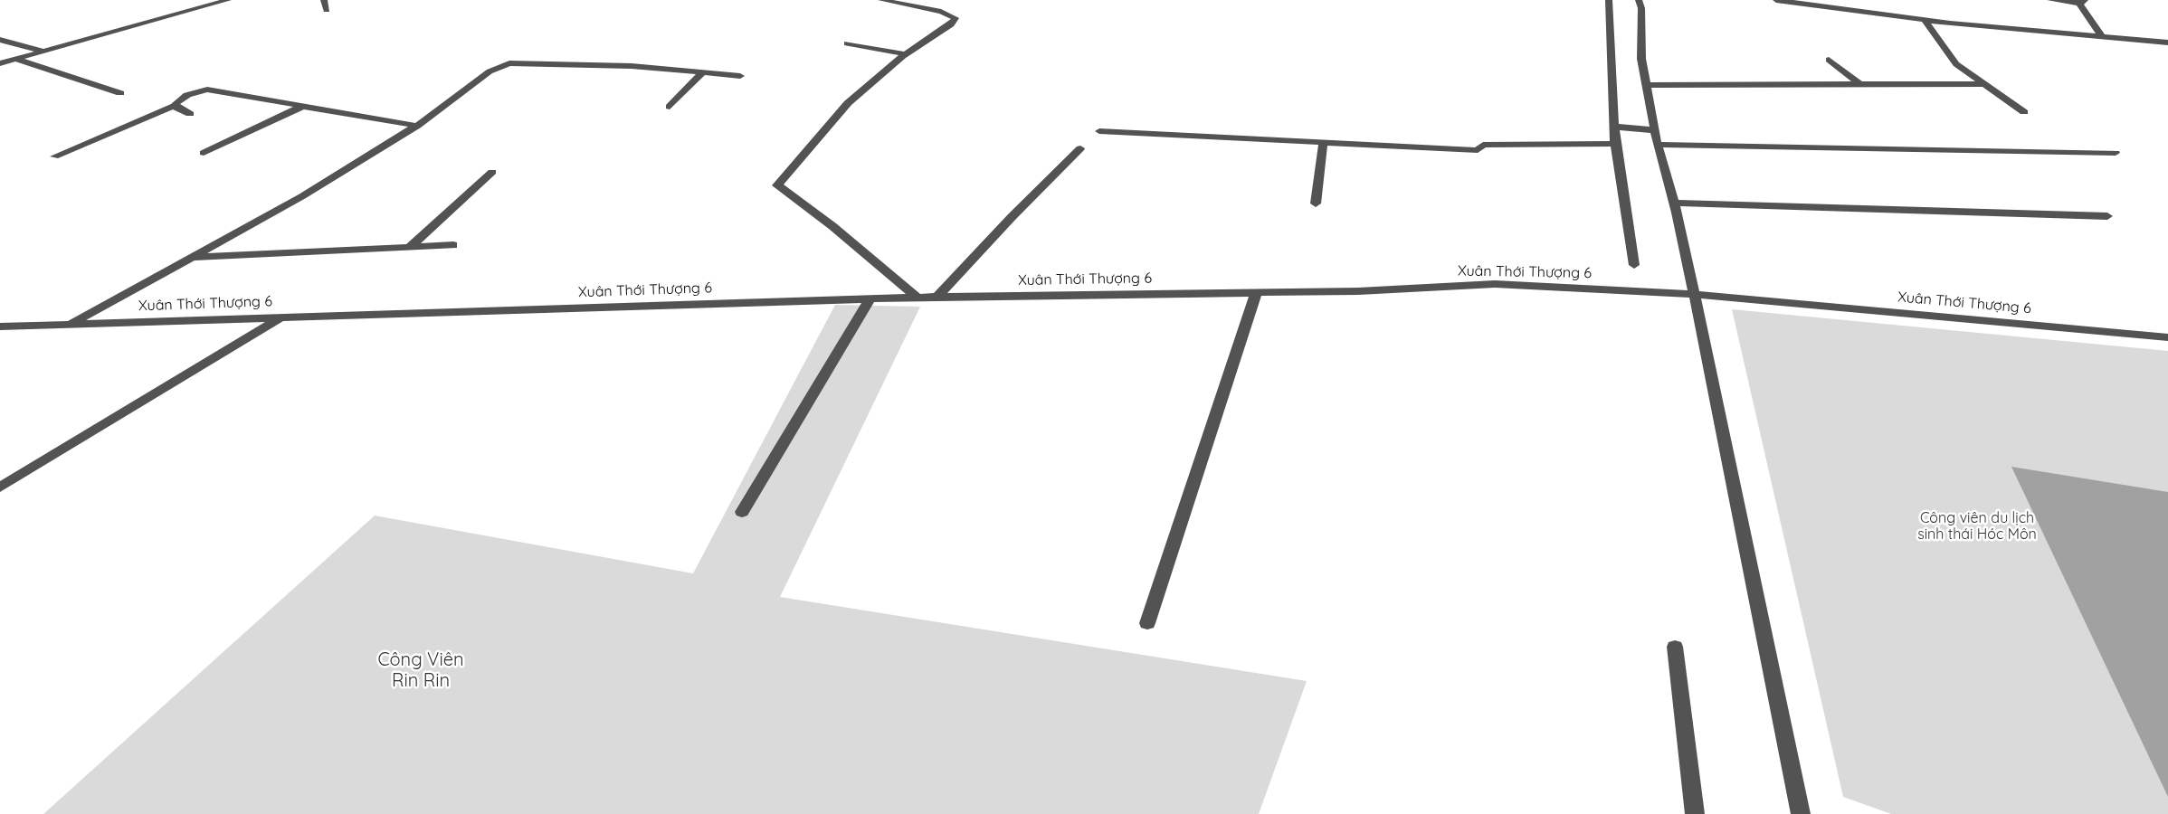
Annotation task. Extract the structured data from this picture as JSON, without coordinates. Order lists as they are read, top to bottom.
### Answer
{
  "streets": {
    "street": ["Xuân Thới Thượng 6"]
  },
  "parks": ["Công viên du lịch sinh thái Hóc Môn", "Công Viên Rin Rin"]
}
